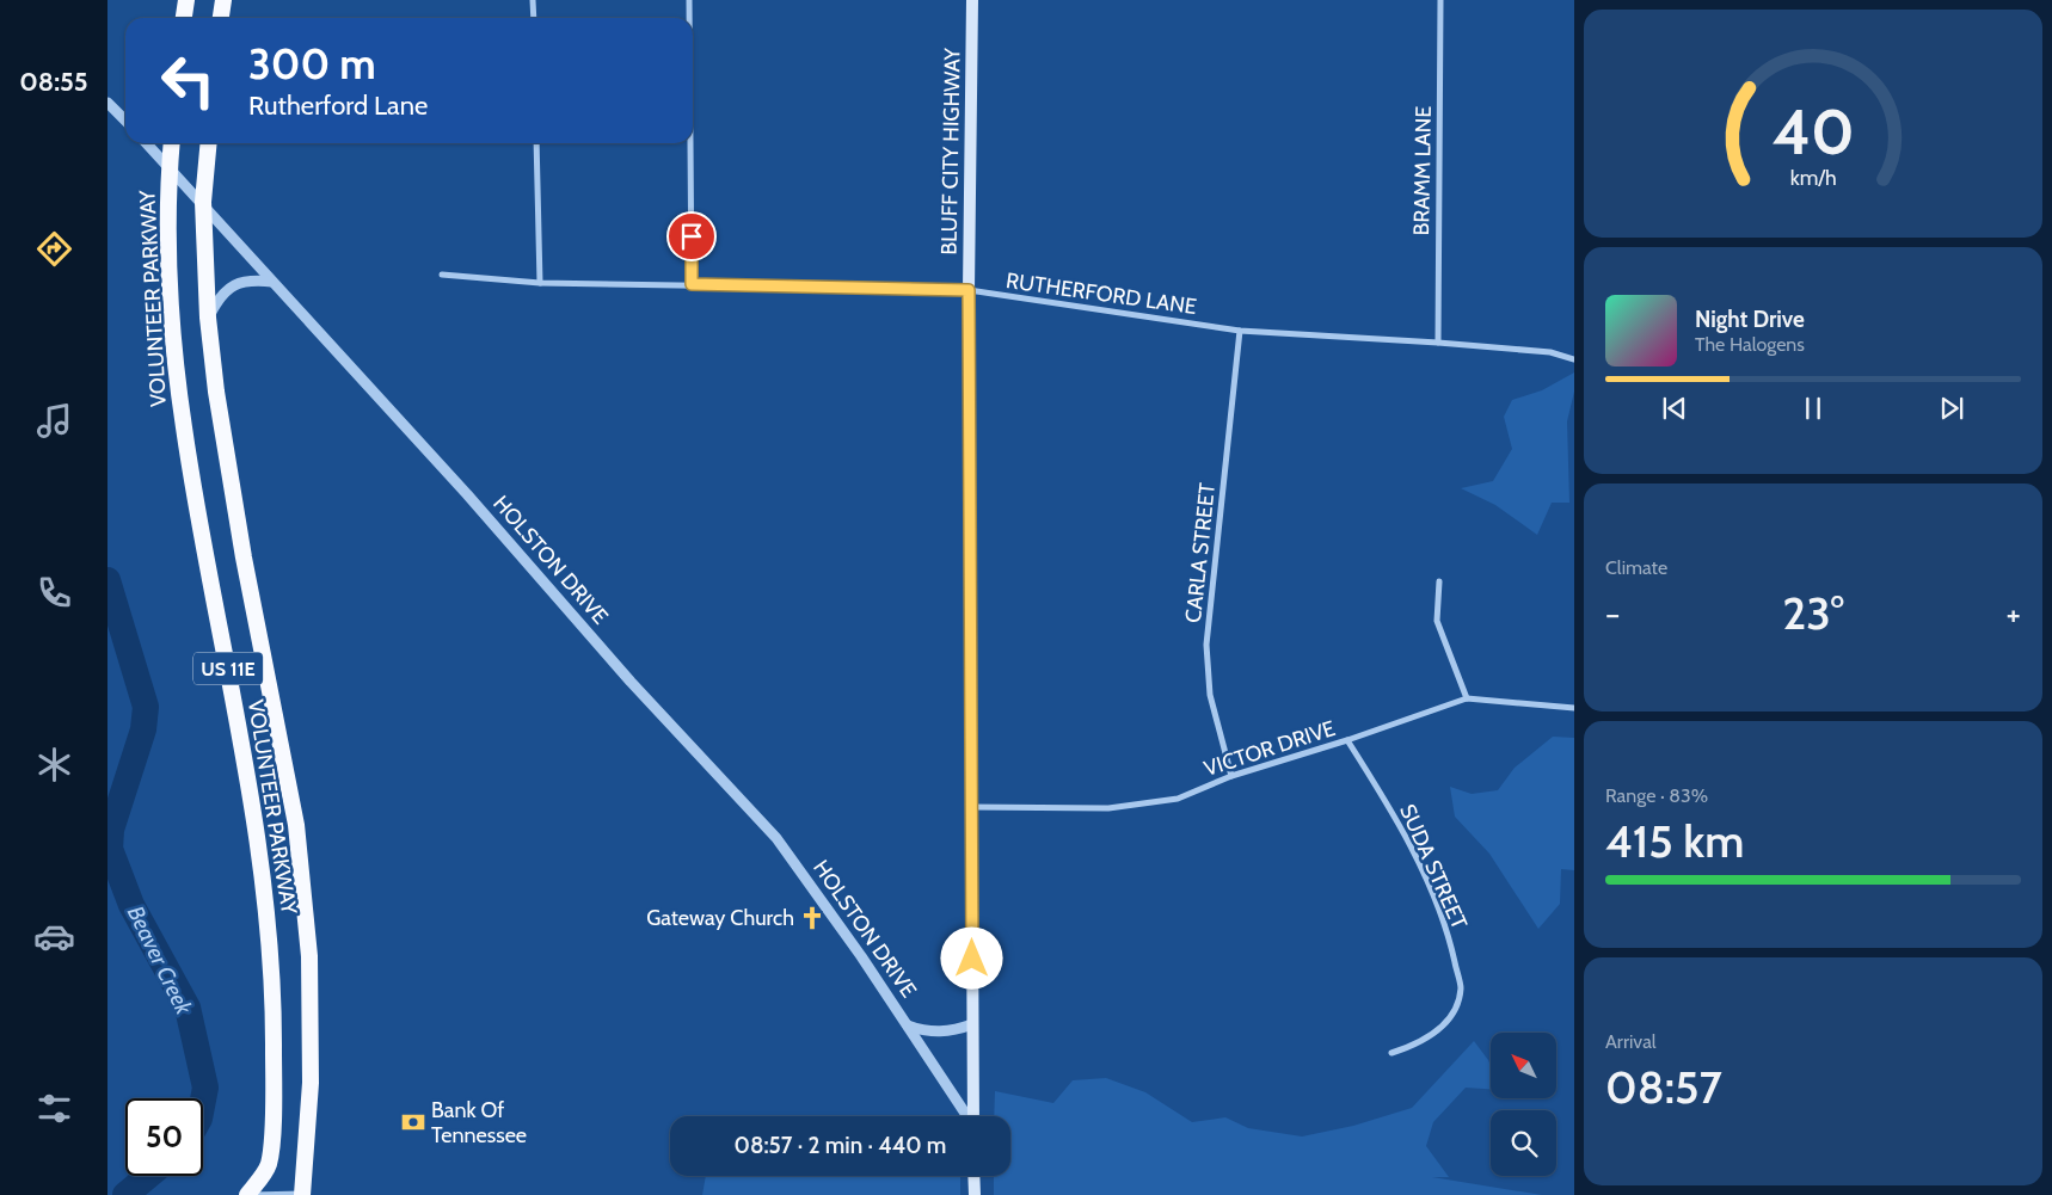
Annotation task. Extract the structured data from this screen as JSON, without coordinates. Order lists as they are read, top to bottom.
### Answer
{
  "streets": {
    "highway": ["VOLUNTEER PARKWAY", "US 11E"],
    "main road": ["BLUFF CITY HIGHWAY"],
    "street": [
      "BRAMM LANE",
      "RUTHERFORD LANE",
      "CARLA STREET",
      "HOLSTON DRIVE",
      "VICTOR DRIVE",
      "SUDA STREET"
    ]
  },
  "crossings": [
    ["BLUFF CITY HIGHWAY", "RUTHERFORD LANE"],
    ["BLUFF CITY HIGHWAY", "HOLSTON DRIVE"],
    ["BLUFF CITY HIGHWAY", "VICTOR DRIVE"],
    ["BRAMM LANE", "RUTHERFORD LANE"],
    ["RUTHERFORD LANE", "CARLA STREET"],
    ["VOLUNTEER PARKWAY", "HOLSTON DRIVE"],
    ["CARLA STREET", "VICTOR DRIVE"],
    ["VICTOR DRIVE", "SUDA STREET"]
  ],
  "water": ["Beaver Creek"],
  "places": {
    "church": ["Gateway Church"],
    "bank": ["Bank Of Tennessee"]
  },
  "north": "top left",
  "page": {
    "tabs": "08:55",
    "turn": ["300 m", "Rutherford Lane"],
    "song": ["Night Drive", "The Halogens"],
    "tile": [
      "Climate",
      ["Range · 83%", "415 km"],
      ["Arrival", "08:57"]
    ],
    "heat": ["−", "23°", "+"],
    "limit": "50",
    "trip": "08:57 · 2 min · 440 m",
    "gauge": ["40", "km/h"]
  }
}
